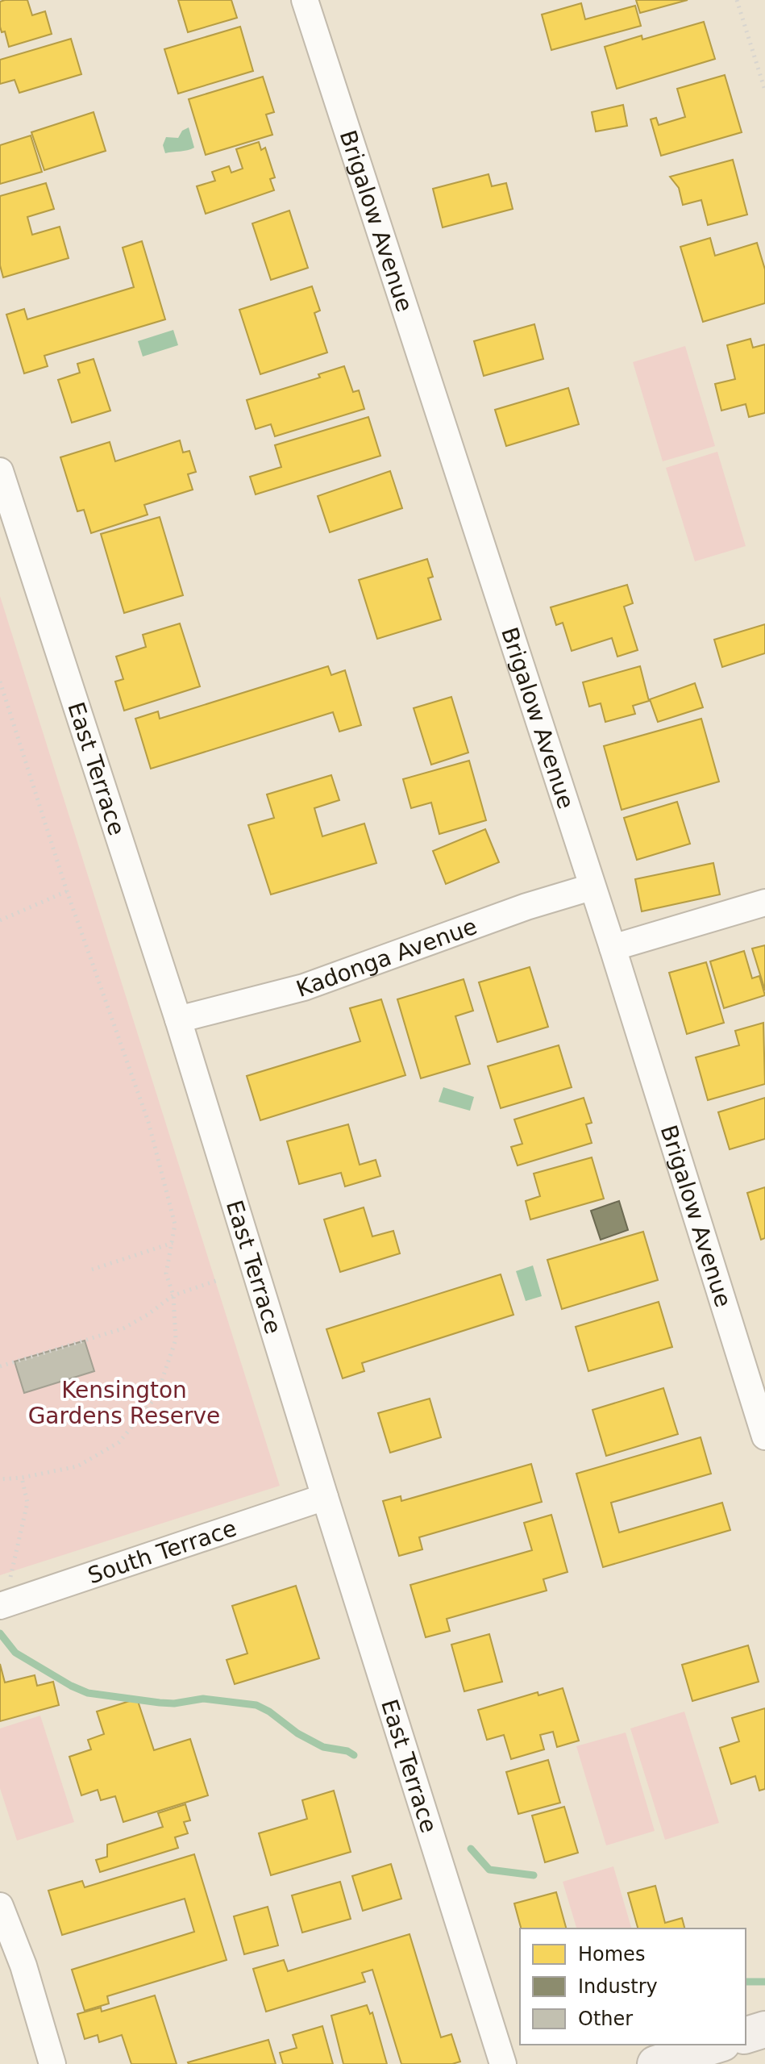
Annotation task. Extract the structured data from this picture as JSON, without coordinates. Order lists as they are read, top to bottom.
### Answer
{
  "streets": {
    "street": [
      "Brigalow Avenue",
      "East Terrace",
      "Kadonga Avenue",
      "South Terrace"
    ]
  },
  "crossings": [
    ["Brigalow Avenue", "Kadonga Avenue"],
    ["East Terrace", "Kadonga Avenue"],
    ["East Terrace", "South Terrace"]
  ],
  "parks": ["Kensington Gardens Reserve"],
  "legend": ["Homes", "Industry", "Other"]
}
